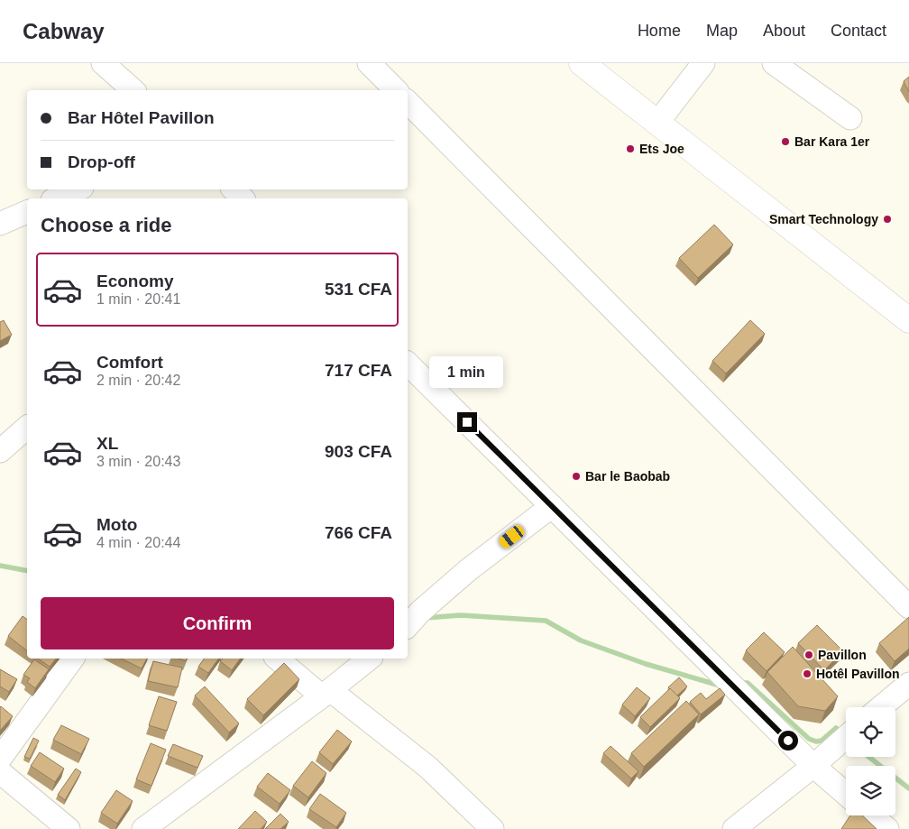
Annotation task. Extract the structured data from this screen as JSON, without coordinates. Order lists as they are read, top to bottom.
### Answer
{
  "places": [
    "Bar Kara 1er",
    "Ets Joe",
    "Smart Technology",
    "Bar le Baobab",
    "Pavillon",
    "Hotêl Pavillon"
  ],
  "page": {
    "header": "Cabway",
    "nav": [
      "Home",
      "Map",
      "About",
      "Contact"
    ],
    "banner": ["Bar Hôtel Pavillon", "Drop-off"],
    "heading": "Choose a ride",
    "list": [
      {
        "name": "Economy",
        "note": "1 min · 20:41",
        "value": "531 CFA"
      },
      {
        "name": "Comfort",
        "note": "2 min · 20:42",
        "value": "717 CFA"
      },
      {
        "name": "XL",
        "note": "3 min · 20:43",
        "value": "903 CFA"
      },
      {
        "name": "Moto",
        "note": "4 min · 20:44",
        "value": "766 CFA"
      }
    ],
    "bubble": "1 min",
    "buttons": "Confirm"
  }
}
